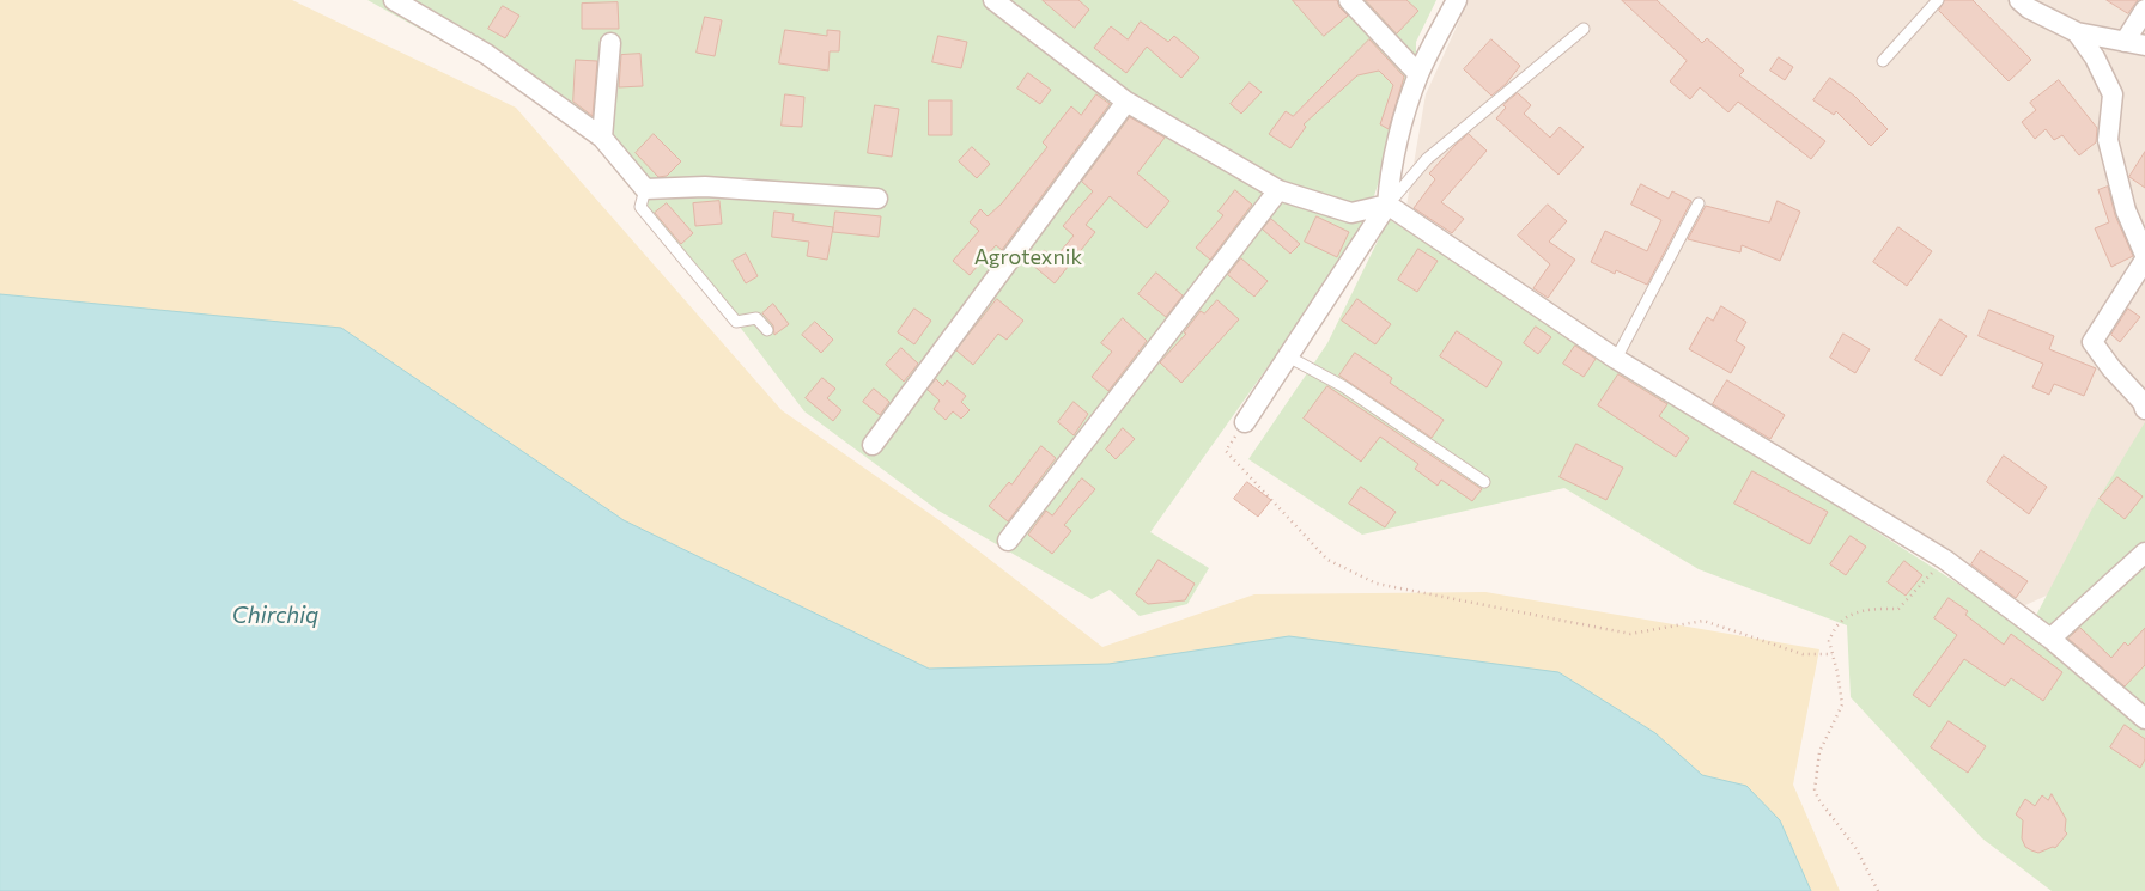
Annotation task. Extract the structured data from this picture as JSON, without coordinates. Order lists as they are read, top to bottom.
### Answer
{
  "water": ["Chirchiq"],
  "parks": ["Agrotexnik"]
}
